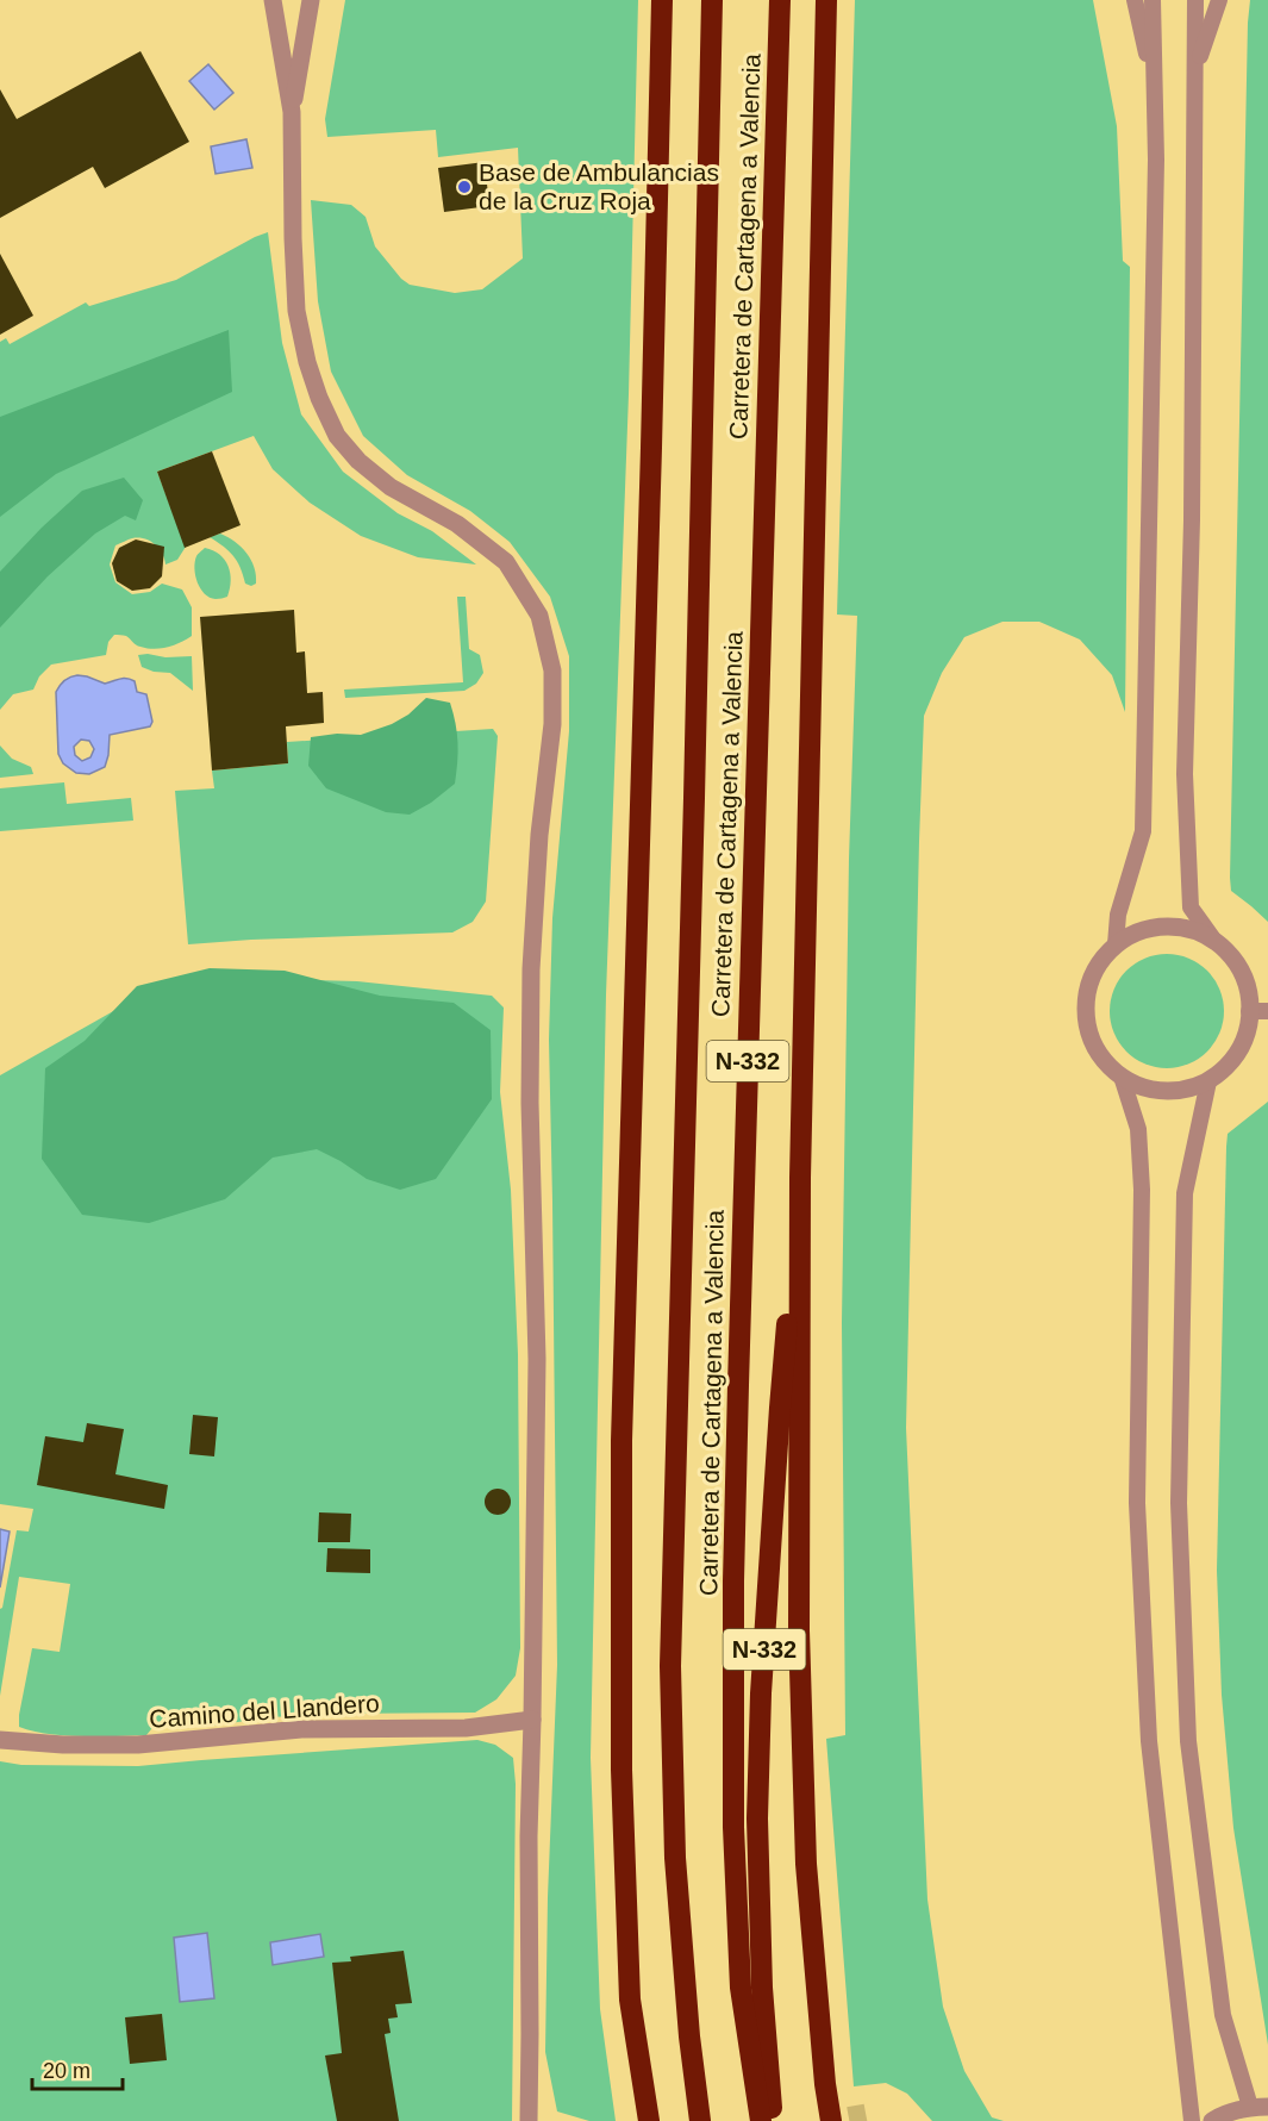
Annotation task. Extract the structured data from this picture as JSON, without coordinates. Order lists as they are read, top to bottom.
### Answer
{
  "streets": {
    "highway": ["Carretera de Cartagena a Valencia", "N-332"],
    "street": ["Camino del Llandero"]
  },
  "places": ["Base de Ambulancias de la Cruz Roja"],
  "scale_bar": "20 m"
}
